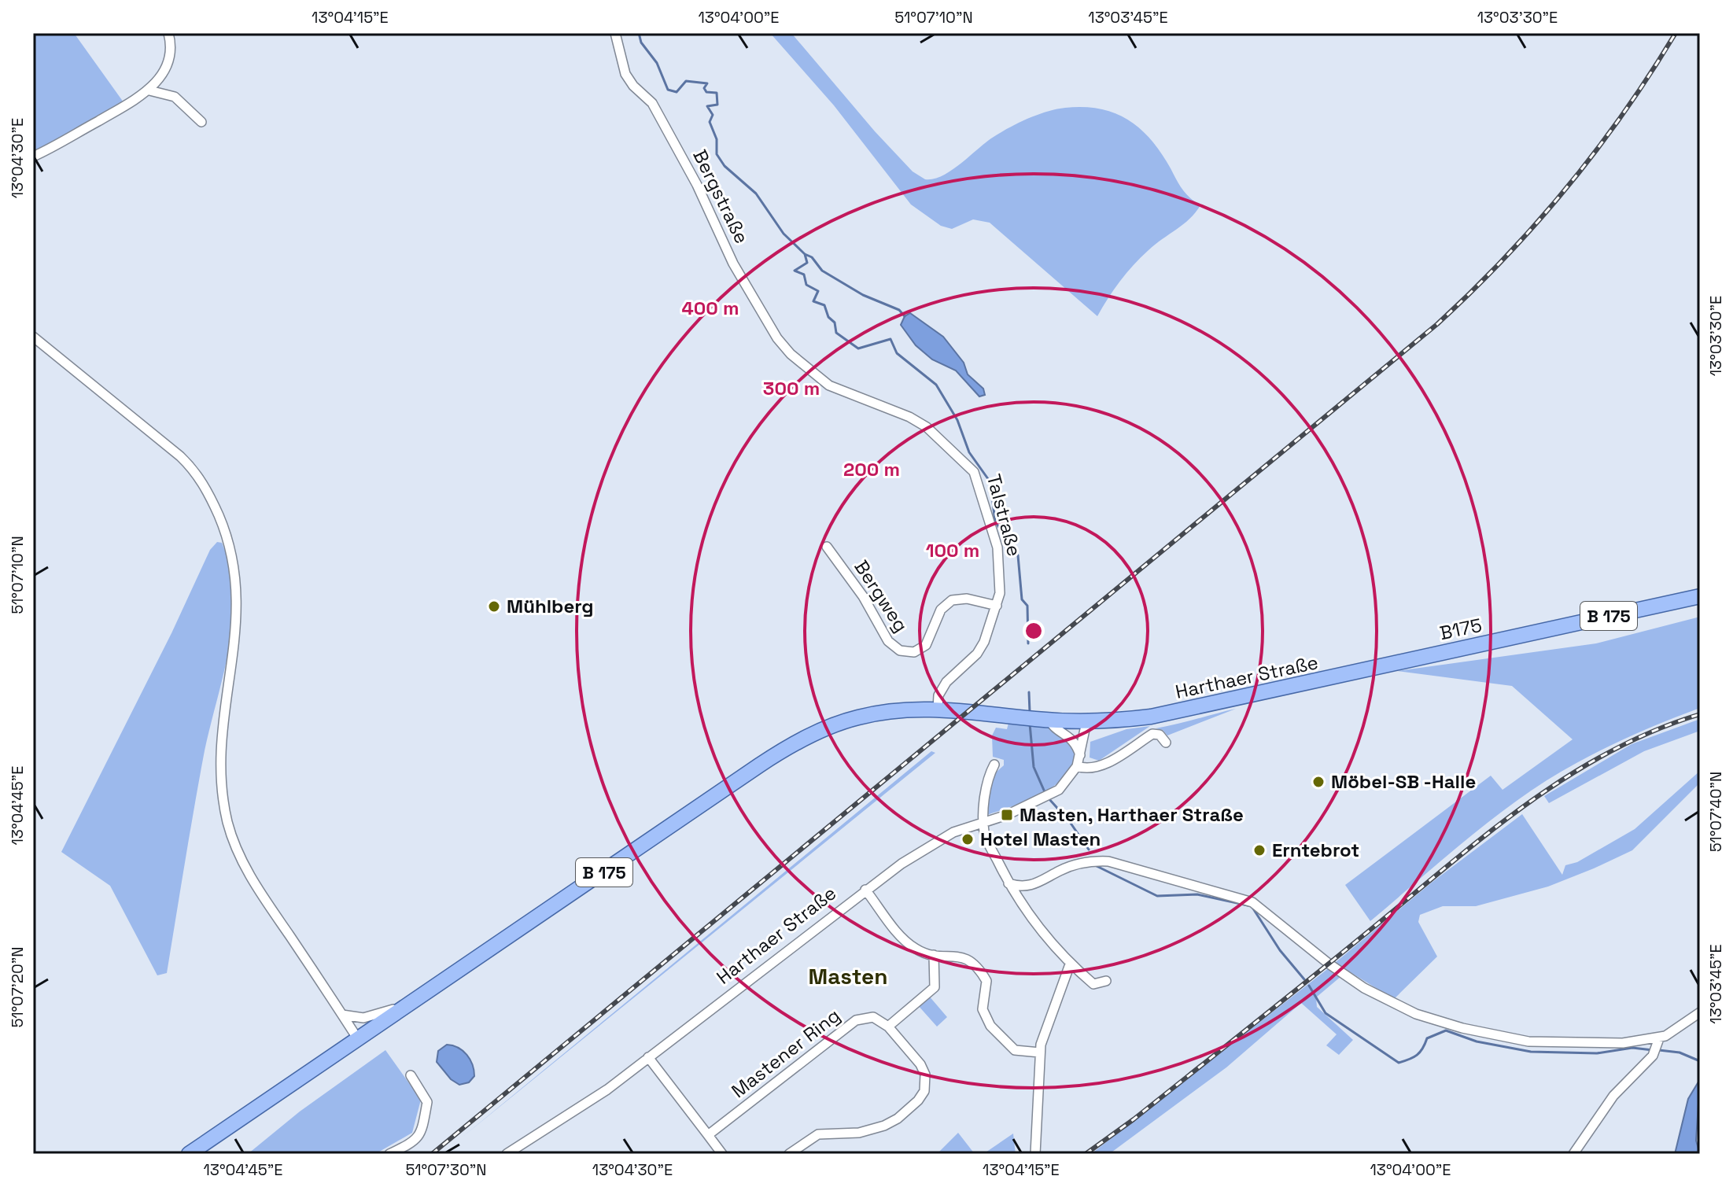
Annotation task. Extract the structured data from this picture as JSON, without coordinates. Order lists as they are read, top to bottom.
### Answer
{
  "streets": {
    "main road": ["B 175", "B175", "Harthaer Straße"],
    "street": [
      "Bergstraße",
      "Talstraße",
      "Bergweg",
      "Mastener Ring"
    ]
  },
  "crossings": [
    ["Bergstraße", "Talstraße"],
    ["Talstraße", "Bergweg"],
    ["Talstraße", "B 175"],
    ["Talstraße", "Harthaer Straße"],
    ["B 175", "Harthaer Straße"],
    ["B175", "Harthaer Straße"]
  ],
  "districts": ["Masten"],
  "places": {
    "other": [
      "Mühlberg",
      "Möbel-SB -Halle",
      "Hotel Masten",
      "Erntebrot"
    ],
    "transit": ["Masten, Harthaer Straße"]
  },
  "coordinates": [
    "13°04'15\"E",
    "13°04'00\"E",
    "51°07'10\"N",
    "13°03'45\"E",
    "13°03'30\"E",
    "13°04'30\"E",
    "13°04'45\"E",
    "51°07'40\"N",
    "51°07'20\"N",
    "51°07'30\"N"
  ],
  "rings": [
    "400 m",
    "300 m",
    "200 m",
    "100 m"
  ]
}
